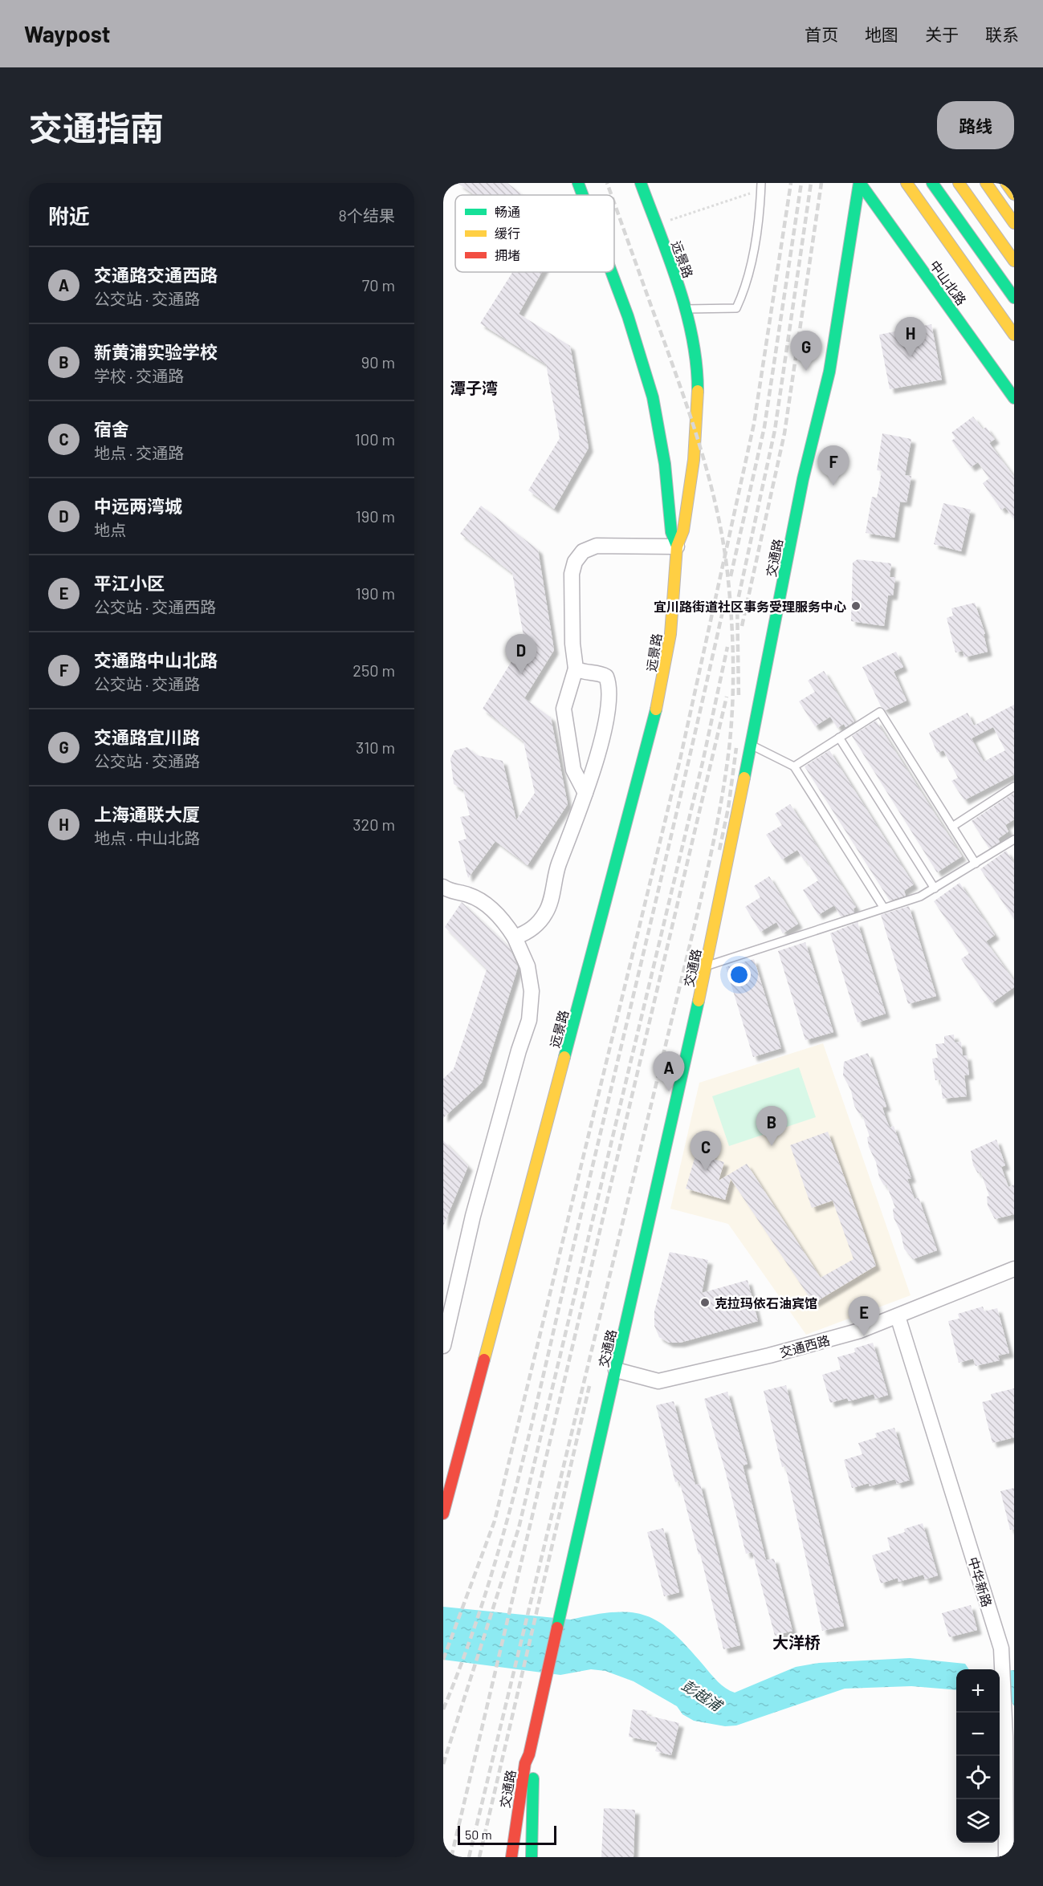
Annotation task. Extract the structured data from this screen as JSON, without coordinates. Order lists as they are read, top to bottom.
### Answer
{
  "streets": {
    "main road": ["远景路", "中山北路", "交通路"],
    "street": ["交通西路", "中华新路"]
  },
  "crossings": [
    ["中山北路", "交通路"],
    ["交通路", "交通西路"],
    ["交通西路", "中华新路"]
  ],
  "districts": ["潭子湾", "大洋桥"],
  "water": ["彭越浦"],
  "places": ["宜川路街道社区事务受理服务中心", "克拉玛依石油宾馆"],
  "legend": ["畅通", "缓行", "拥堵"],
  "scale_bar": "50 m",
  "page": {
    "header": "Waypost",
    "nav": [
      "首页",
      "地图",
      "关于",
      "联系"
    ],
    "title": "交通指南",
    "buttons": "路线",
    "heading": ["附近", "8个结果"],
    "list": [
      {
        "mark": "A",
        "name": "交通路交通西路",
        "note": "公交站 · 交通路",
        "value": "70 m"
      },
      {
        "mark": "B",
        "name": "新黄浦实验学校",
        "note": "学校 · 交通路",
        "value": "90 m"
      },
      {
        "mark": "C",
        "name": "宿舍",
        "note": "地点 · 交通路",
        "value": "100 m"
      },
      {
        "mark": "D",
        "name": "中远两湾城",
        "note": "地点",
        "value": "190 m"
      },
      {
        "mark": "E",
        "name": "平江小区",
        "note": "公交站 · 交通西路",
        "value": "190 m"
      },
      {
        "mark": "F",
        "name": "交通路中山北路",
        "note": "公交站 · 交通路",
        "value": "250 m"
      },
      {
        "mark": "G",
        "name": "交通路宜川路",
        "note": "公交站 · 交通路",
        "value": "310 m"
      },
      {
        "mark": "H",
        "name": "上海通联大厦",
        "note": "地点 · 中山北路",
        "value": "320 m"
      }
    ],
    "pins": [
      "H",
      "G",
      "F",
      "D",
      "A",
      "B",
      "C",
      "E"
    ],
    "map_buttons": ["+", "−"],
    "scale": "50 m"
  }
}
